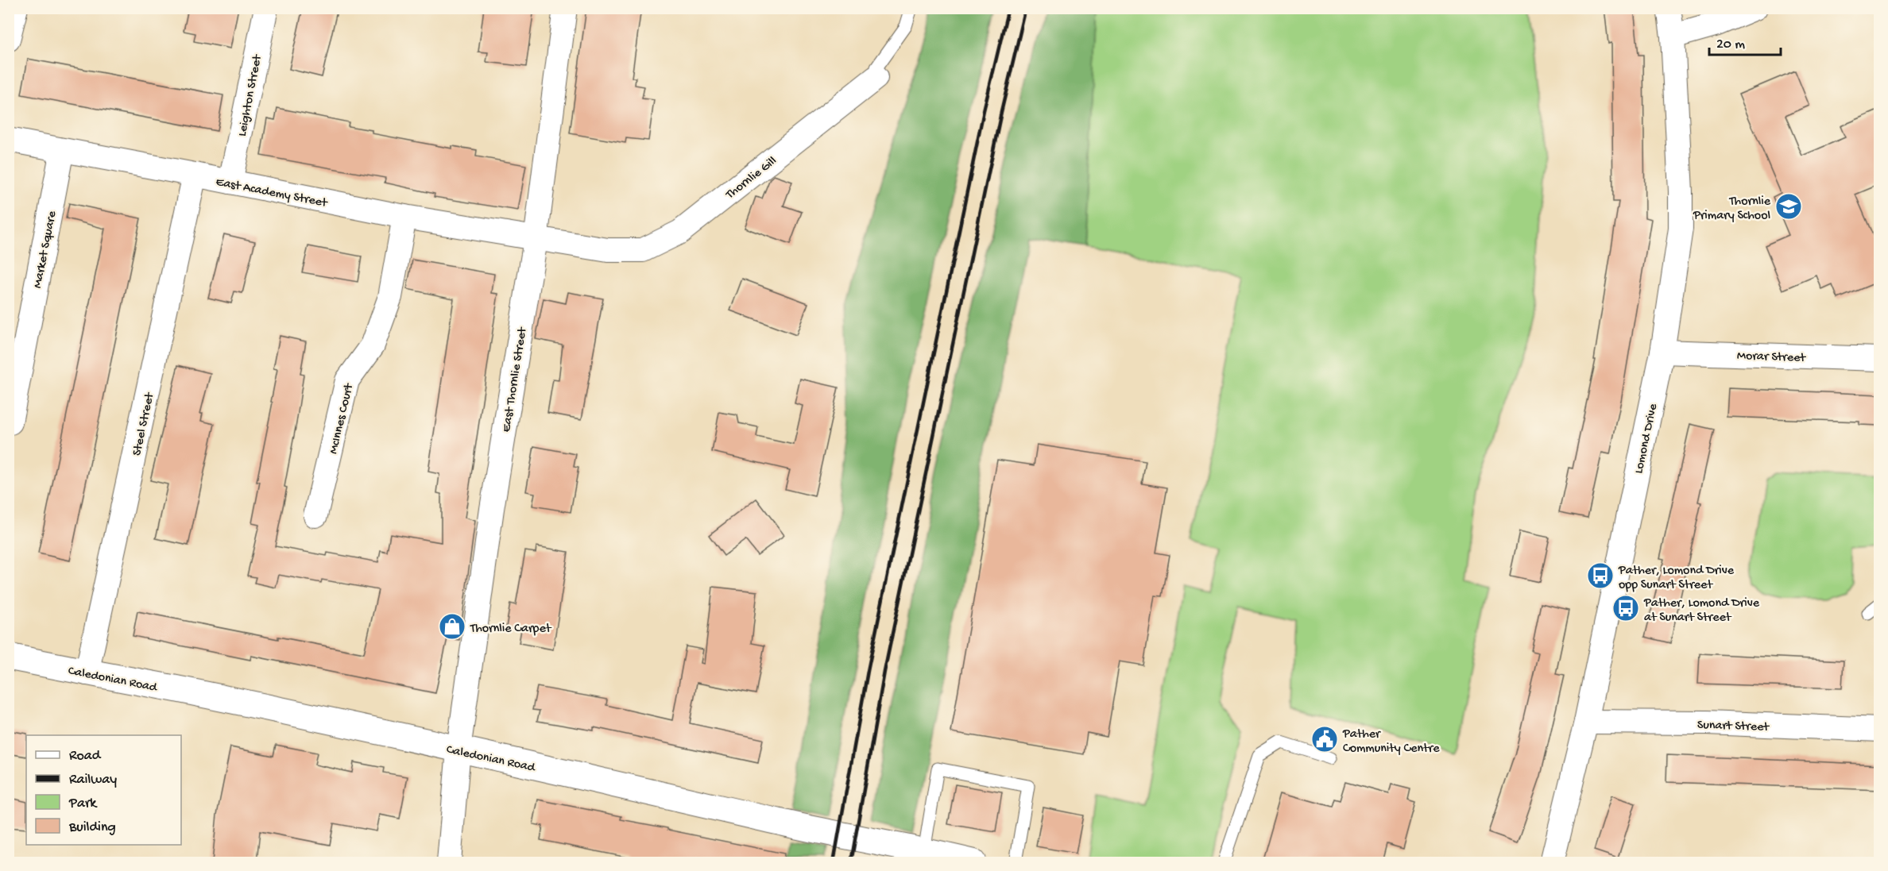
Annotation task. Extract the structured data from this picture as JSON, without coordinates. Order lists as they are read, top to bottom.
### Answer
{
  "streets": {
    "main road": ["Caledonian Road"],
    "street": [
      "Leighton Street",
      "Thornlie Gill",
      "East Academy Street",
      "Market Square",
      "Morar Street",
      "East Thornlie Street",
      "McInnes Court",
      "Steel Street",
      "Lomond Drive",
      "Sunart Street"
    ]
  },
  "crossings": [
    ["Leighton Street", "East Academy Street"],
    ["Thornlie Gill", "East Academy Street"],
    ["Thornlie Gill", "East Thornlie Street"],
    ["East Academy Street", "Market Square"],
    ["East Academy Street", "East Thornlie Street"],
    ["East Academy Street", "McInnes Court"],
    ["East Academy Street", "Steel Street"],
    ["Morar Street", "Lomond Drive"],
    ["East Thornlie Street", "Caledonian Road"],
    ["Steel Street", "Caledonian Road"],
    ["Lomond Drive", "Sunart Street"]
  ],
  "places": {
    "school or university": ["Thornlie Primary School"],
    "bus stop": ["Pather, Lomond Drive opp Sunart Street", "Pather, Lomond Drive at Sunart Street"],
    "shop": ["Thornlie Carpet"],
    "public building": ["Pather Community Centre"]
  },
  "legend": [
    "Road",
    "Railway",
    "Park",
    "Building"
  ],
  "scale_bar": "20 m"
}
